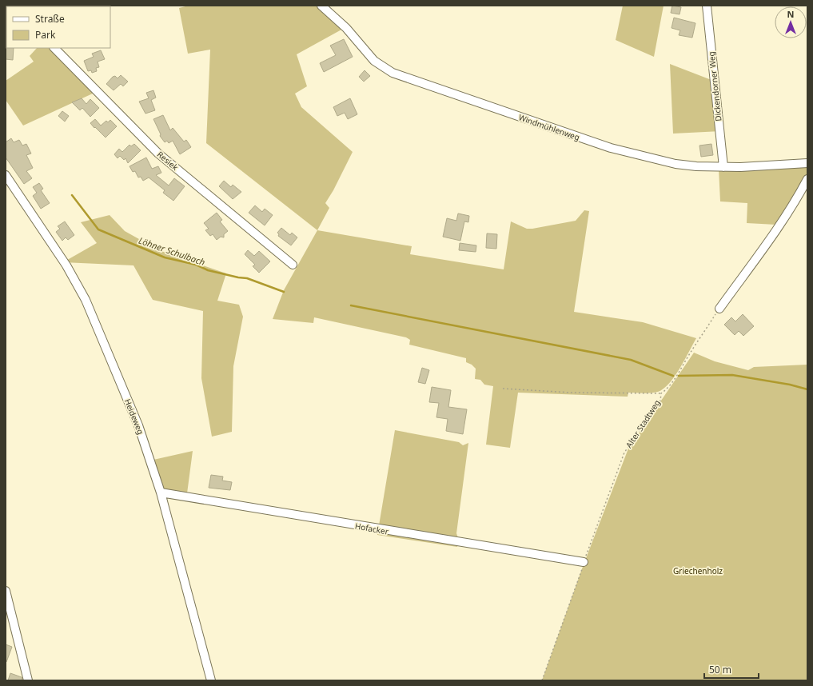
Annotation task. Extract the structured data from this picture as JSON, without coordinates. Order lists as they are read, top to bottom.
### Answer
{
  "streets": {
    "street": [
      "Dickendorner Weg",
      "Windmühlenweg",
      "Resiek",
      "Heideweg",
      "Hofacker"
    ],
    "path": ["Alter Stadtweg"]
  },
  "crossings": [
    ["Dickendorner Weg", "Windmühlenweg"],
    ["Heideweg", "Hofacker"],
    ["Alter Stadtweg", "Hofacker"]
  ],
  "water": ["Löhner Schulbach"],
  "parks": ["Griechenholz"],
  "legend": ["Straße", "Park"],
  "scale_bar": "50 m",
  "north": "top"
}
